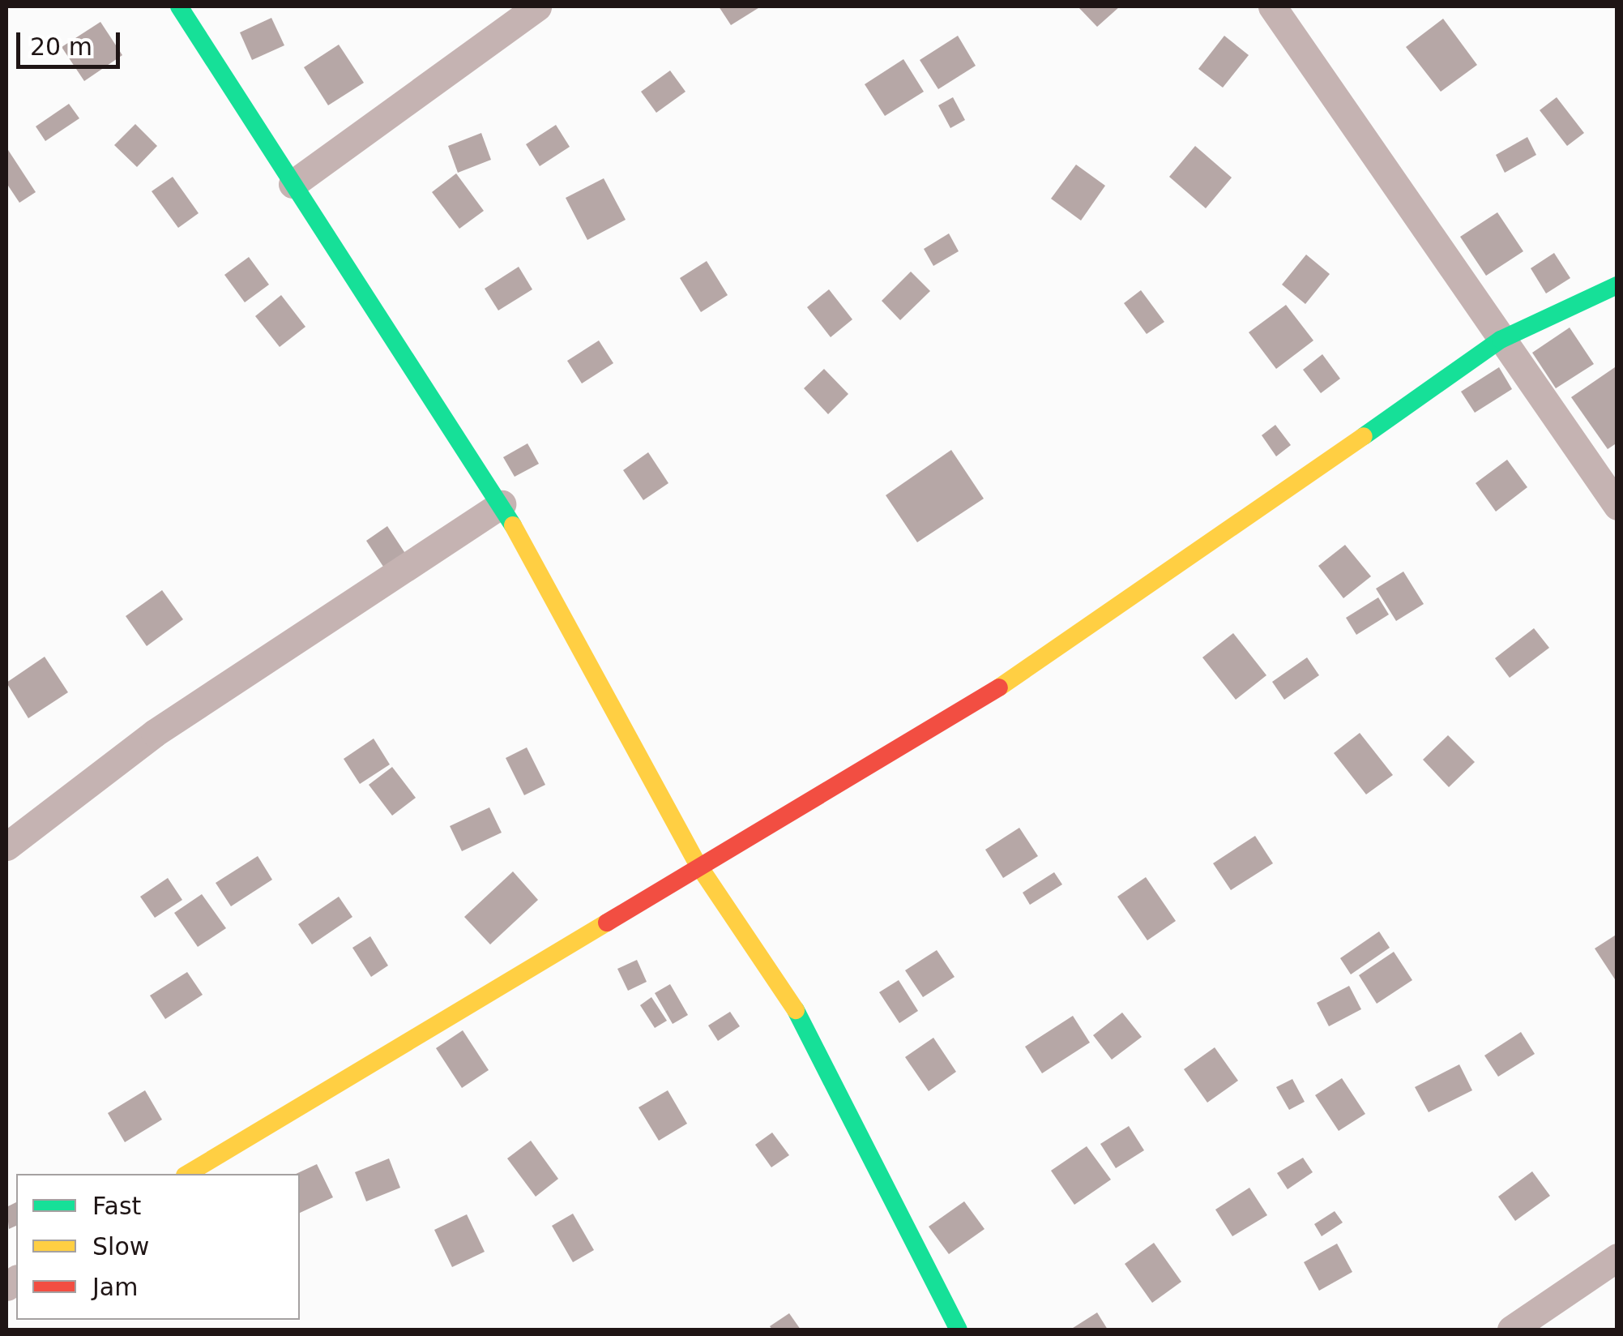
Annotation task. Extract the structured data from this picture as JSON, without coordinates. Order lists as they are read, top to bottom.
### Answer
{
  "legend": ["Fast", "Slow", "Jam"],
  "scale_bar": "20 m"
}
